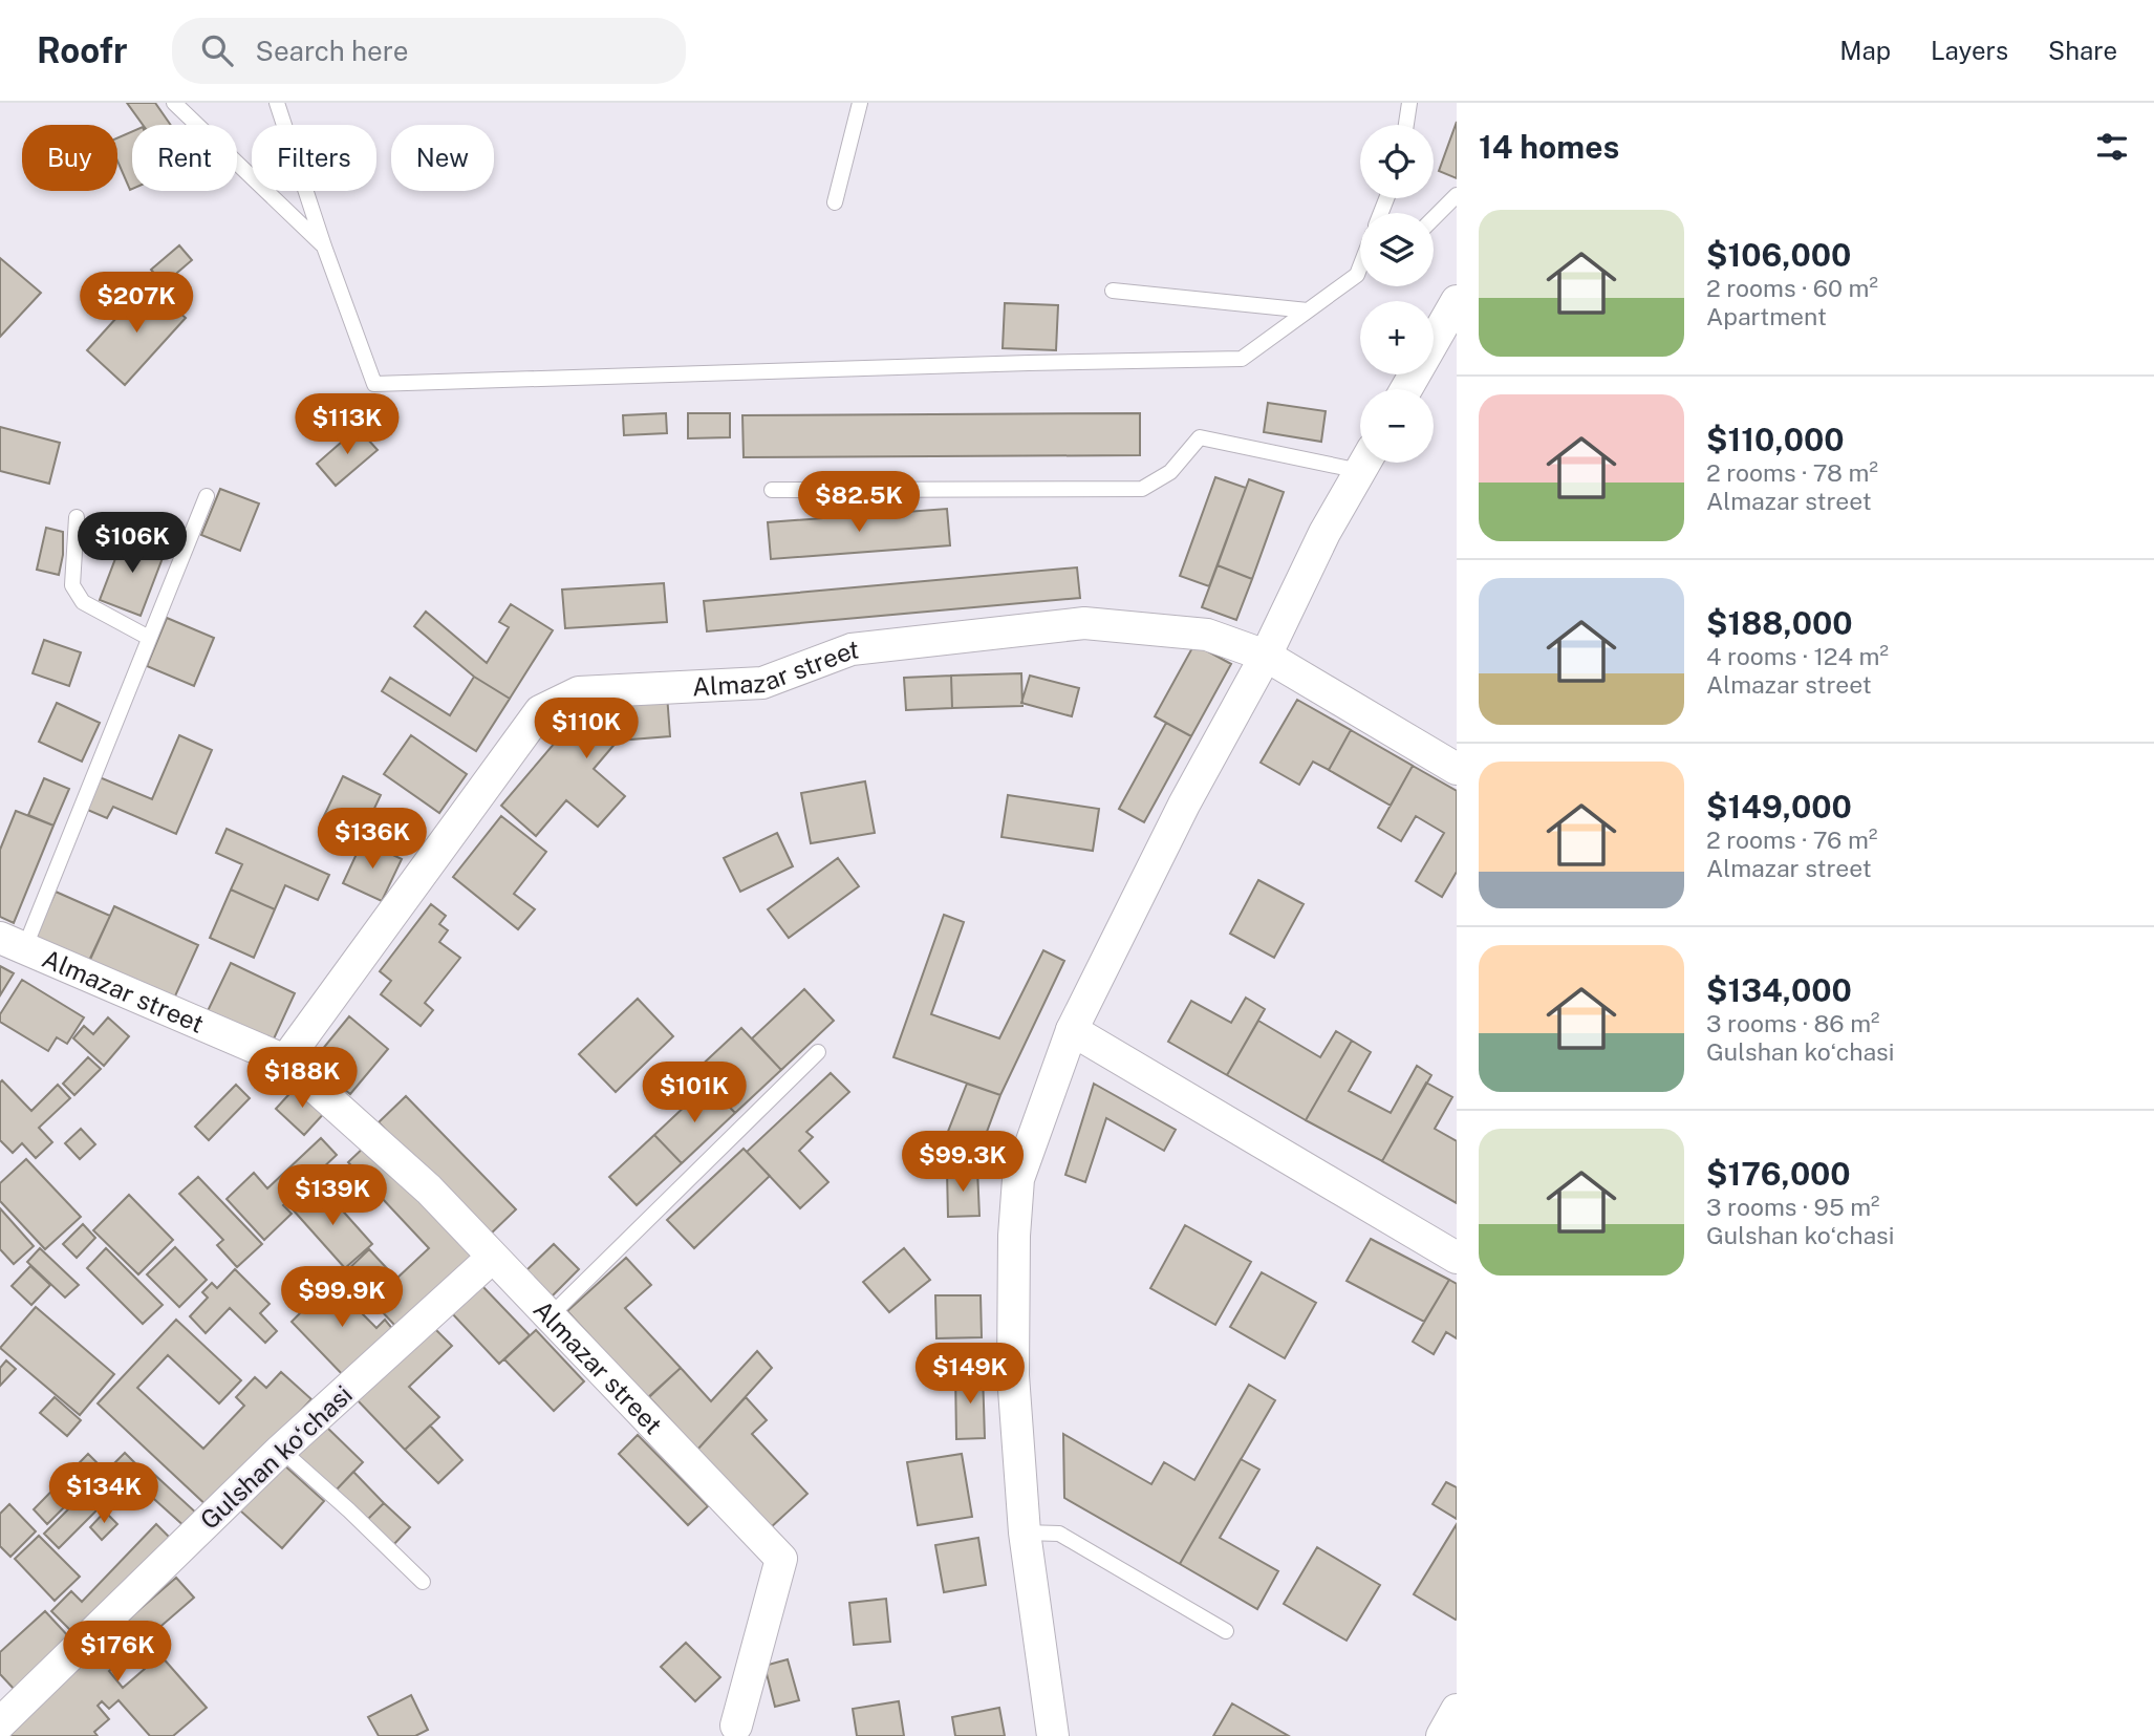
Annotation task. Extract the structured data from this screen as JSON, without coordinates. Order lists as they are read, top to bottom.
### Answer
{
  "streets": {
    "street": ["Almazar street", "Gulshan koʻchasi"]
  },
  "crossings": [
    ["Almazar street", "Gulshan koʻchasi"]
  ],
  "page": {
    "header": "Roofr",
    "search": "Search here",
    "nav": ["Map", "Layers", "Share"],
    "heading": "14 homes",
    "map_buttons": ["+", "−"],
    "chip": [
      "Buy",
      "Rent",
      "Filters",
      "New"
    ],
    "list": [
      {
        "name": "$106,000",
        "note": "2 rooms · 60 m² · Apartment"
      },
      {
        "name": "$110,000",
        "note": "2 rooms · 78 m² · Almazar street"
      },
      {
        "name": "$188,000",
        "note": "4 rooms · 124 m² · Almazar street"
      },
      {
        "name": "$149,000",
        "note": "2 rooms · 76 m² · Almazar street"
      },
      {
        "name": "$134,000",
        "note": "3 rooms · 86 m² · Gulshan koʻchasi"
      },
      {
        "name": "$176,000",
        "note": "3 rooms · 95 m² · Gulshan koʻchasi"
      }
    ],
    "price": [
      "$207K",
      "$113K",
      "$82.5K",
      "$106K",
      "$110K",
      "$136K",
      "$188K",
      "$101K",
      "$99.3K",
      "$139K",
      "$99.9K",
      "$149K",
      "$134K",
      "$176K"
    ]
  }
}
